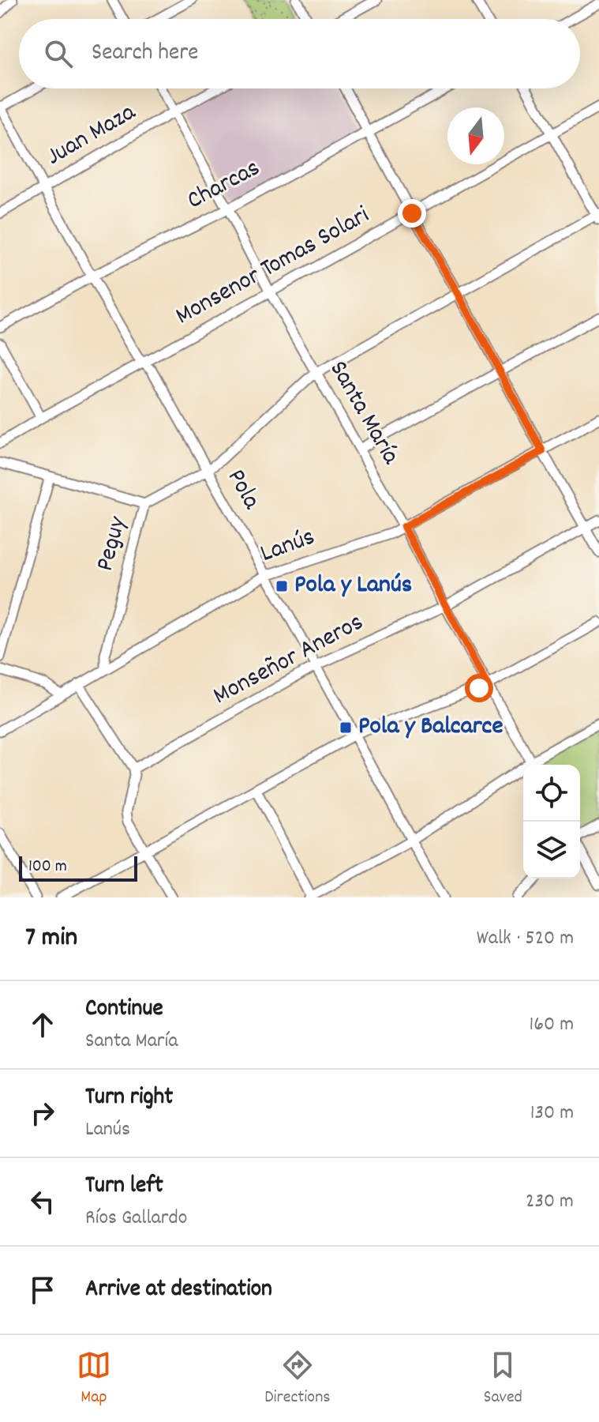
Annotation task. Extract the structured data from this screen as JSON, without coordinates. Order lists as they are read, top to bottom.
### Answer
{
  "streets": {
    "street": [
      "Juan Maza",
      "Charcas",
      "Monsenor Tomas Solari",
      "Santa María",
      "Pola",
      "Peguy",
      "Lanús",
      "Monseñor Aneros"
    ]
  },
  "crossings": [
    ["Juan Maza", "Santa María"],
    ["Juan Maza", "Pola"],
    ["Charcas", "Santa María"],
    ["Charcas", "Pola"],
    ["Monsenor Tomas Solari", "Santa María"],
    ["Monsenor Tomas Solari", "Pola"],
    ["Santa María", "Lanús"],
    ["Santa María", "Monseñor Aneros"],
    ["Pola", "Lanús"],
    ["Pola", "Monseñor Aneros"],
    ["Peguy", "Lanús"]
  ],
  "places": {
    "transit": ["Pola y Lanús", "Pola y Balcarce"]
  },
  "scale_bar": "100 m",
  "north": "bottom",
  "page": {
    "search": "Search here",
    "scale": "100 m",
    "heading": ["7 min", "Walk · 520 m"],
    "list": [
      ["Continue", "Santa María", "160 m"],
      ["Turn right", "Lanús", "130 m"],
      ["Turn left", "Ríos Gallardo", "230 m"],
      "Arrive at destination"
    ],
    "nav": ["Map", "Directions", "Saved"]
  }
}
